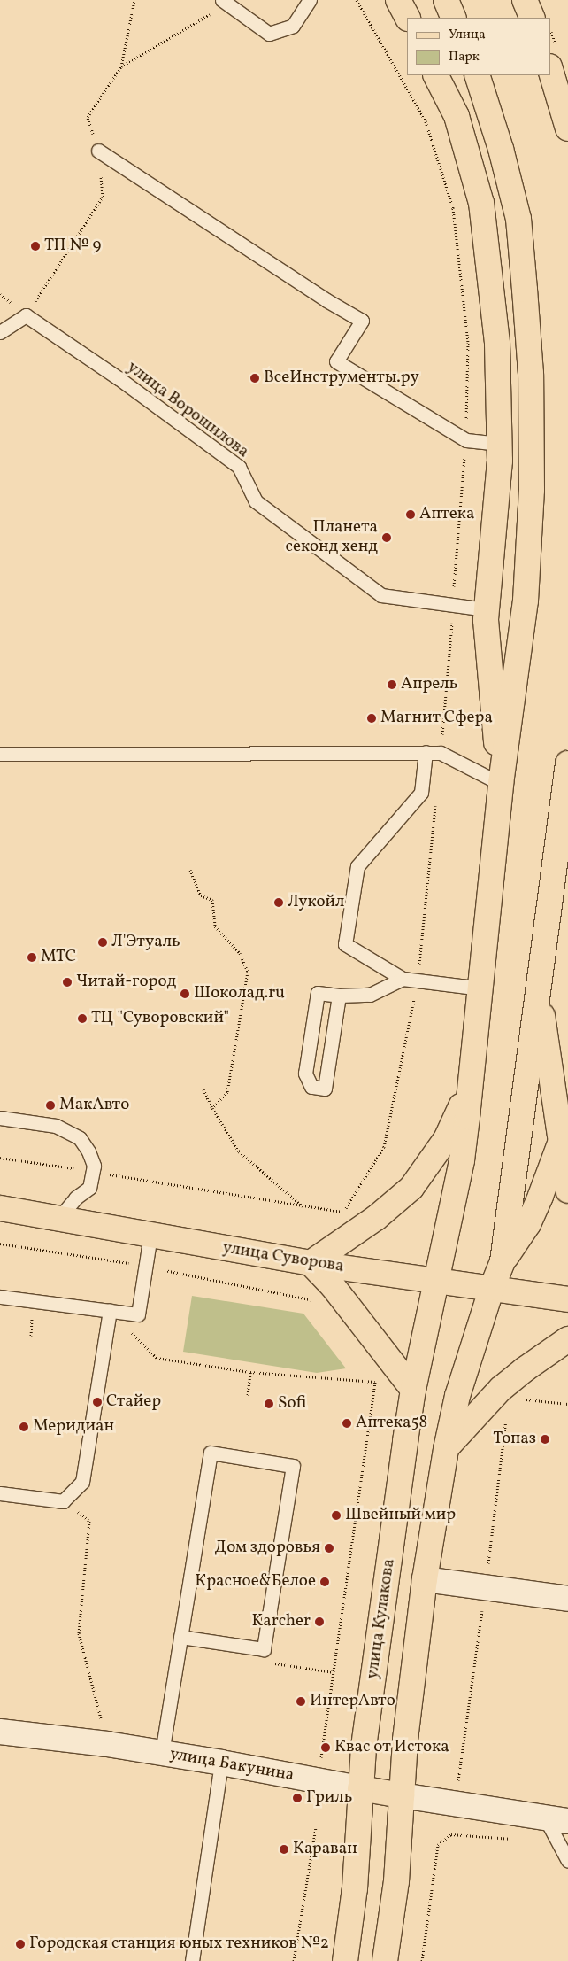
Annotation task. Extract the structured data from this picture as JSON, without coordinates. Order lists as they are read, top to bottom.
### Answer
{
  "streets": {
    "main road": ["улица Суворова", "улица Кулакова", "улица Бакунина"],
    "lane": ["улица Ворошилова"]
  },
  "crossings": [
    ["улица Суворова", "улица Кулакова"],
    ["улица Кулакова", "улица Бакунина"]
  ],
  "places": [
    "ТП № 9",
    "ВсеИнструменты.ру",
    "Аптека",
    "Планета секонд хенд",
    "Апрель",
    "Магнит Сфера",
    "Лукойл",
    "Л'Этуаль",
    "МТС",
    "Читай-город",
    "Шоколад.ru",
    "ТЦ \"Суворовский\"",
    "МакАвто",
    "Стайер",
    "Sofi",
    "Аптека58",
    "Меридиан",
    "Топаз",
    "Швейный мир",
    "Дом здоровья",
    "Красное&Белое",
    "Karcher",
    "ИнтерАвто",
    "Квас от Истока",
    "Гриль",
    "Караван",
    "Городская станция юных техников №2"
  ],
  "legend": ["Улица", "Парк"]
}
